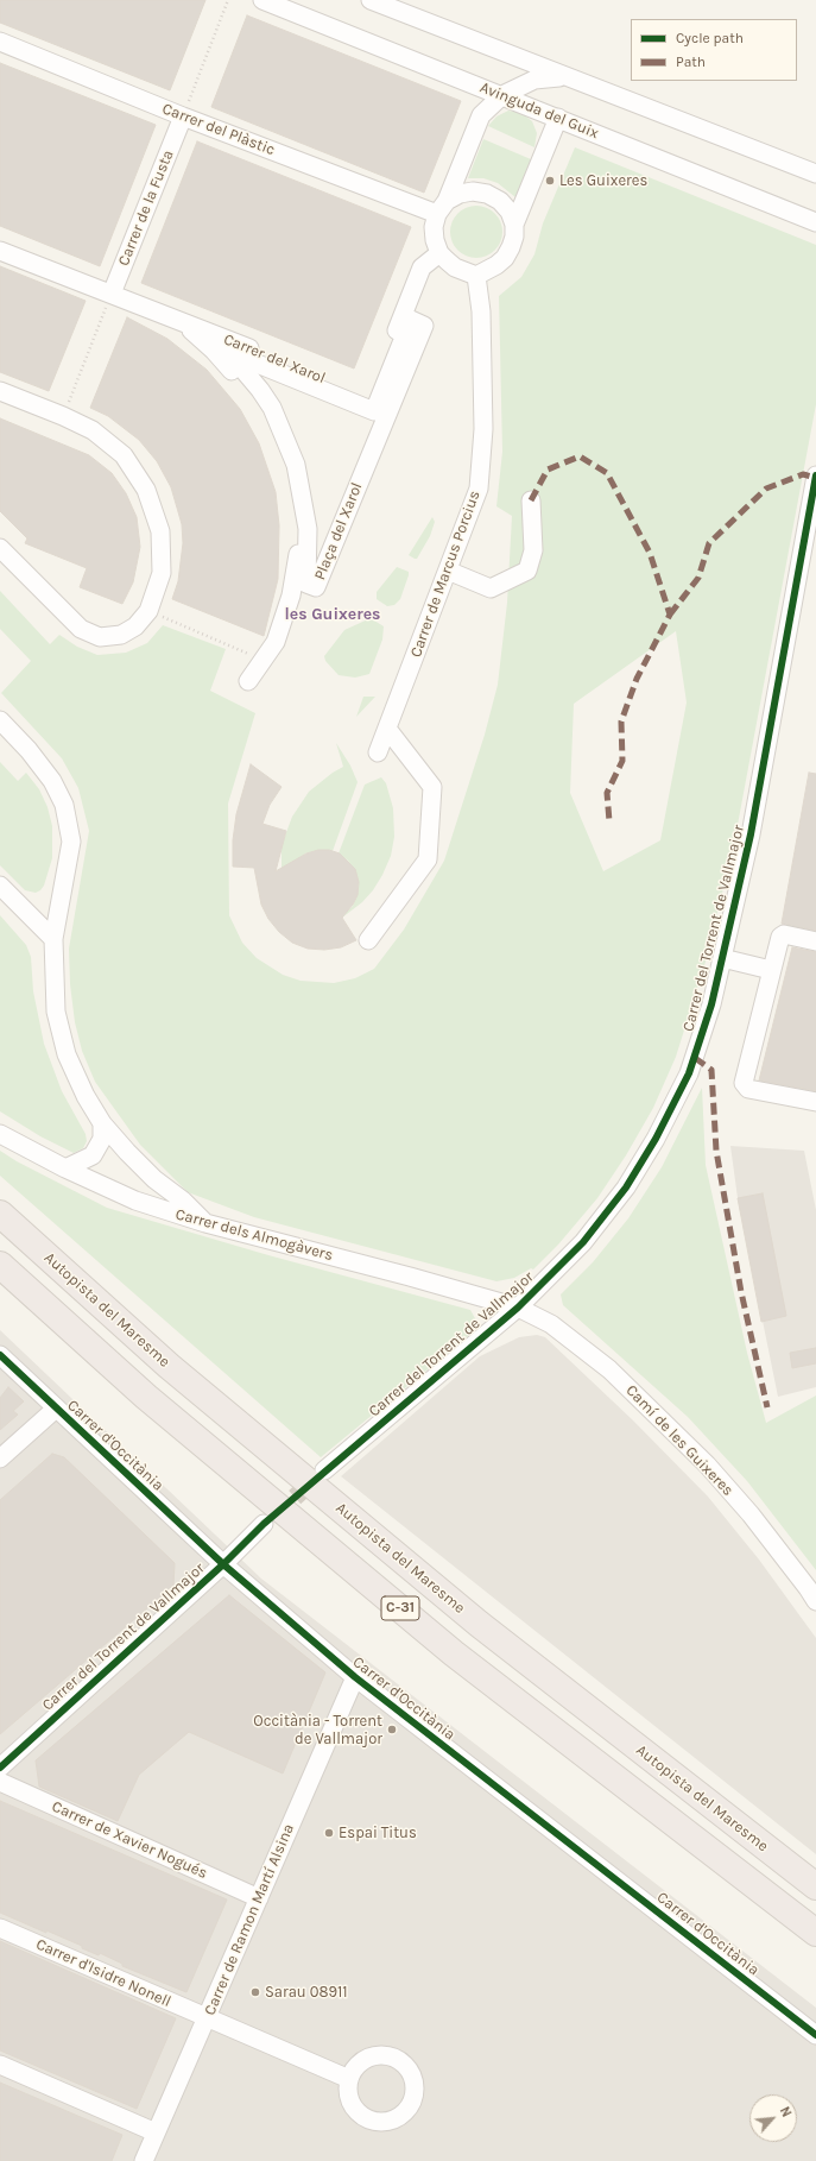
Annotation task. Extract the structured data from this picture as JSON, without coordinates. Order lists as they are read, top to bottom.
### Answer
{
  "streets": {
    "highway": ["Autopista del Maresme", "C-31"],
    "street": [
      "Avinguda del Guix",
      "Carrer del Plàstic",
      "Carrer de la Fusta",
      "Carrer del Xarol",
      "Plaça del Xarol",
      "Carrer de Marcus Porcius",
      "Carrer del Torrent de Vallmajor",
      "Carrer dels Almogàvers",
      "Camí de les Guixeres",
      "Carrer d'Occitània",
      "Carrer de Xavier Nogués",
      "Carrer de Ramon Martí Alsina",
      "Carrer d'Isidre Nonell"
    ]
  },
  "crossings": [
    ["Carrer del Plàstic", "Carrer de la Fusta"],
    ["Carrer del Plàstic", "Carrer del Xarol"],
    ["Carrer del Plàstic", "Carrer de Marcus Porcius"],
    ["Carrer de la Fusta", "Carrer del Xarol"],
    ["Carrer del Xarol", "Carrer de Marcus Porcius"],
    ["Carrer del Torrent de Vallmajor", "Carrer dels Almogàvers"],
    ["Carrer del Torrent de Vallmajor", "Camí de les Guixeres"],
    ["Carrer del Torrent de Vallmajor", "Carrer d'Occitània"],
    ["Carrer dels Almogàvers", "Camí de les Guixeres"],
    ["Carrer d'Occitània", "Carrer de Ramon Martí Alsina"],
    ["Carrer de Xavier Nogués", "Carrer de Ramon Martí Alsina"],
    ["Carrer de Ramon Martí Alsina", "Carrer d'Isidre Nonell"]
  ],
  "districts": ["les Guixeres"],
  "places": [
    "Les Guixeres",
    "Occitània - Torrent de Vallmajor",
    "Espai Titus",
    "Sarau 08911"
  ],
  "legend": ["Cycle path", "Path"],
  "north": "top right"
}
